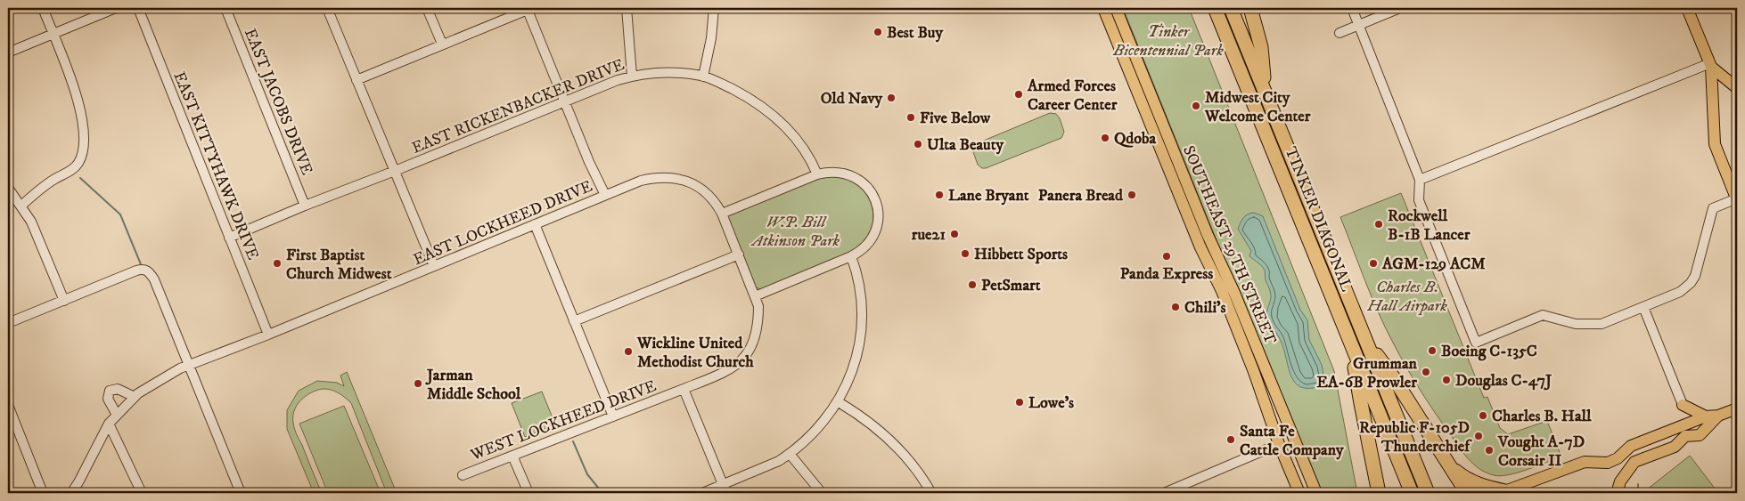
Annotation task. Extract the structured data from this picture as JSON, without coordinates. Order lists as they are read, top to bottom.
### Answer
{
  "streets": {
    "highway": ["TINKER DIAGONAL"],
    "main road": ["SOUTHEAST 29TH STREET"],
    "street": [
      "EAST JACOBS DRIVE",
      "EAST RICKENBACKER DRIVE",
      "EAST KITTYHAWK DRIVE",
      "EAST LOCKHEED DRIVE",
      "WEST LOCKHEED DRIVE"
    ]
  },
  "crossings": [
    ["EAST JACOBS DRIVE", "EAST RICKENBACKER DRIVE"],
    ["EAST RICKENBACKER DRIVE", "EAST KITTYHAWK DRIVE"],
    ["EAST KITTYHAWK DRIVE", "EAST LOCKHEED DRIVE"],
    ["EAST LOCKHEED DRIVE", "WEST LOCKHEED DRIVE"]
  ],
  "parks": ["Tinker Bicentennial Park", "W.P. Bill Atkinson Park", "Charles B. Hall Airpark"],
  "places": [
    "Best Buy",
    "Armed Forces Career Center",
    "Old Navy",
    "Midwest City Welcome Center",
    "Five Below",
    "Qdoba",
    "Ulta Beauty",
    "Lane Bryant",
    "Panera Bread",
    "Rockwell B-1B Lancer",
    "rue21",
    "Hibbett Sports",
    "Panda Express",
    "First Baptist Church Midwest",
    "AGM-129 ACM",
    "PetSmart",
    "Chili's",
    "Boeing C-135C",
    "Wickline United Methodist Church",
    "Grumman EA-6B Prowler",
    "Douglas C-47J",
    "Jarman Middle School",
    "Lowe's",
    "Charles B. Hall",
    "Republic F-105D Thunderchief",
    "Santa Fe Cattle Company",
    "Vought A-7D Corsair II"
  ]
}
